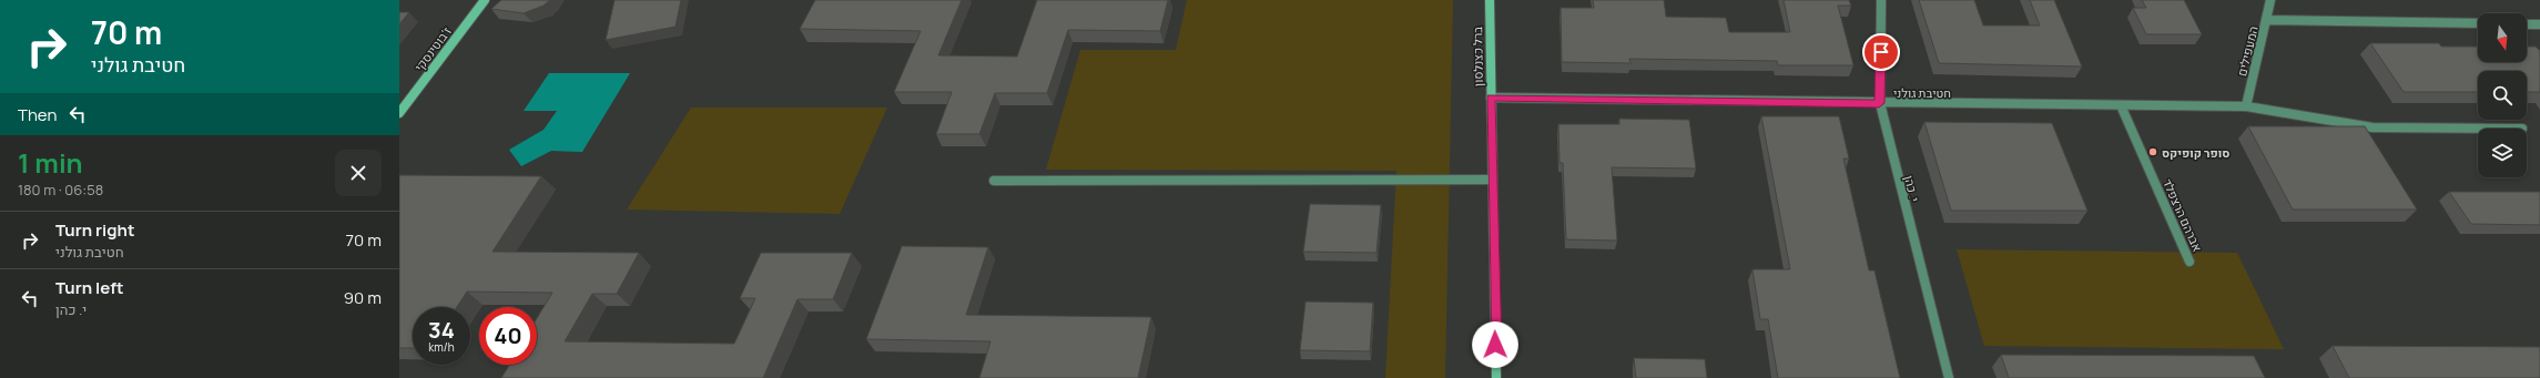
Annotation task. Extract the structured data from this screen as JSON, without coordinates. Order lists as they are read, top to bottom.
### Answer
{
  "streets": {
    "street": [
      "ז'בוטינסקי",
      "המעפילים",
      "ברל כצנלסון",
      "חטיבת גולני",
      "י. כהן",
      "אברהם הרצפלד"
    ]
  },
  "crossings": [
    ["המעפילים", "חטיבת גולני"],
    ["ברל כצנלסון", "חטיבת גולני"],
    ["חטיבת גולני", "י. כהן"],
    ["חטיבת גולני", "אברהם הרצפלד"]
  ],
  "places": ["סופר קופיקס"],
  "north": "bottom",
  "page": {
    "turn": ["70 m", "חטיבת גולני"],
    "then": "Then",
    "heading": ["1 min", "180 m · 06:58"],
    "list": [
      {
        "name": "Turn right",
        "note": "חטיבת גולני",
        "value": "70 m"
      },
      {
        "name": "Turn left",
        "note": "י. כהן",
        "value": "90 m"
      }
    ],
    "speed": "34 km/h",
    "limit": "40"
  }
}
